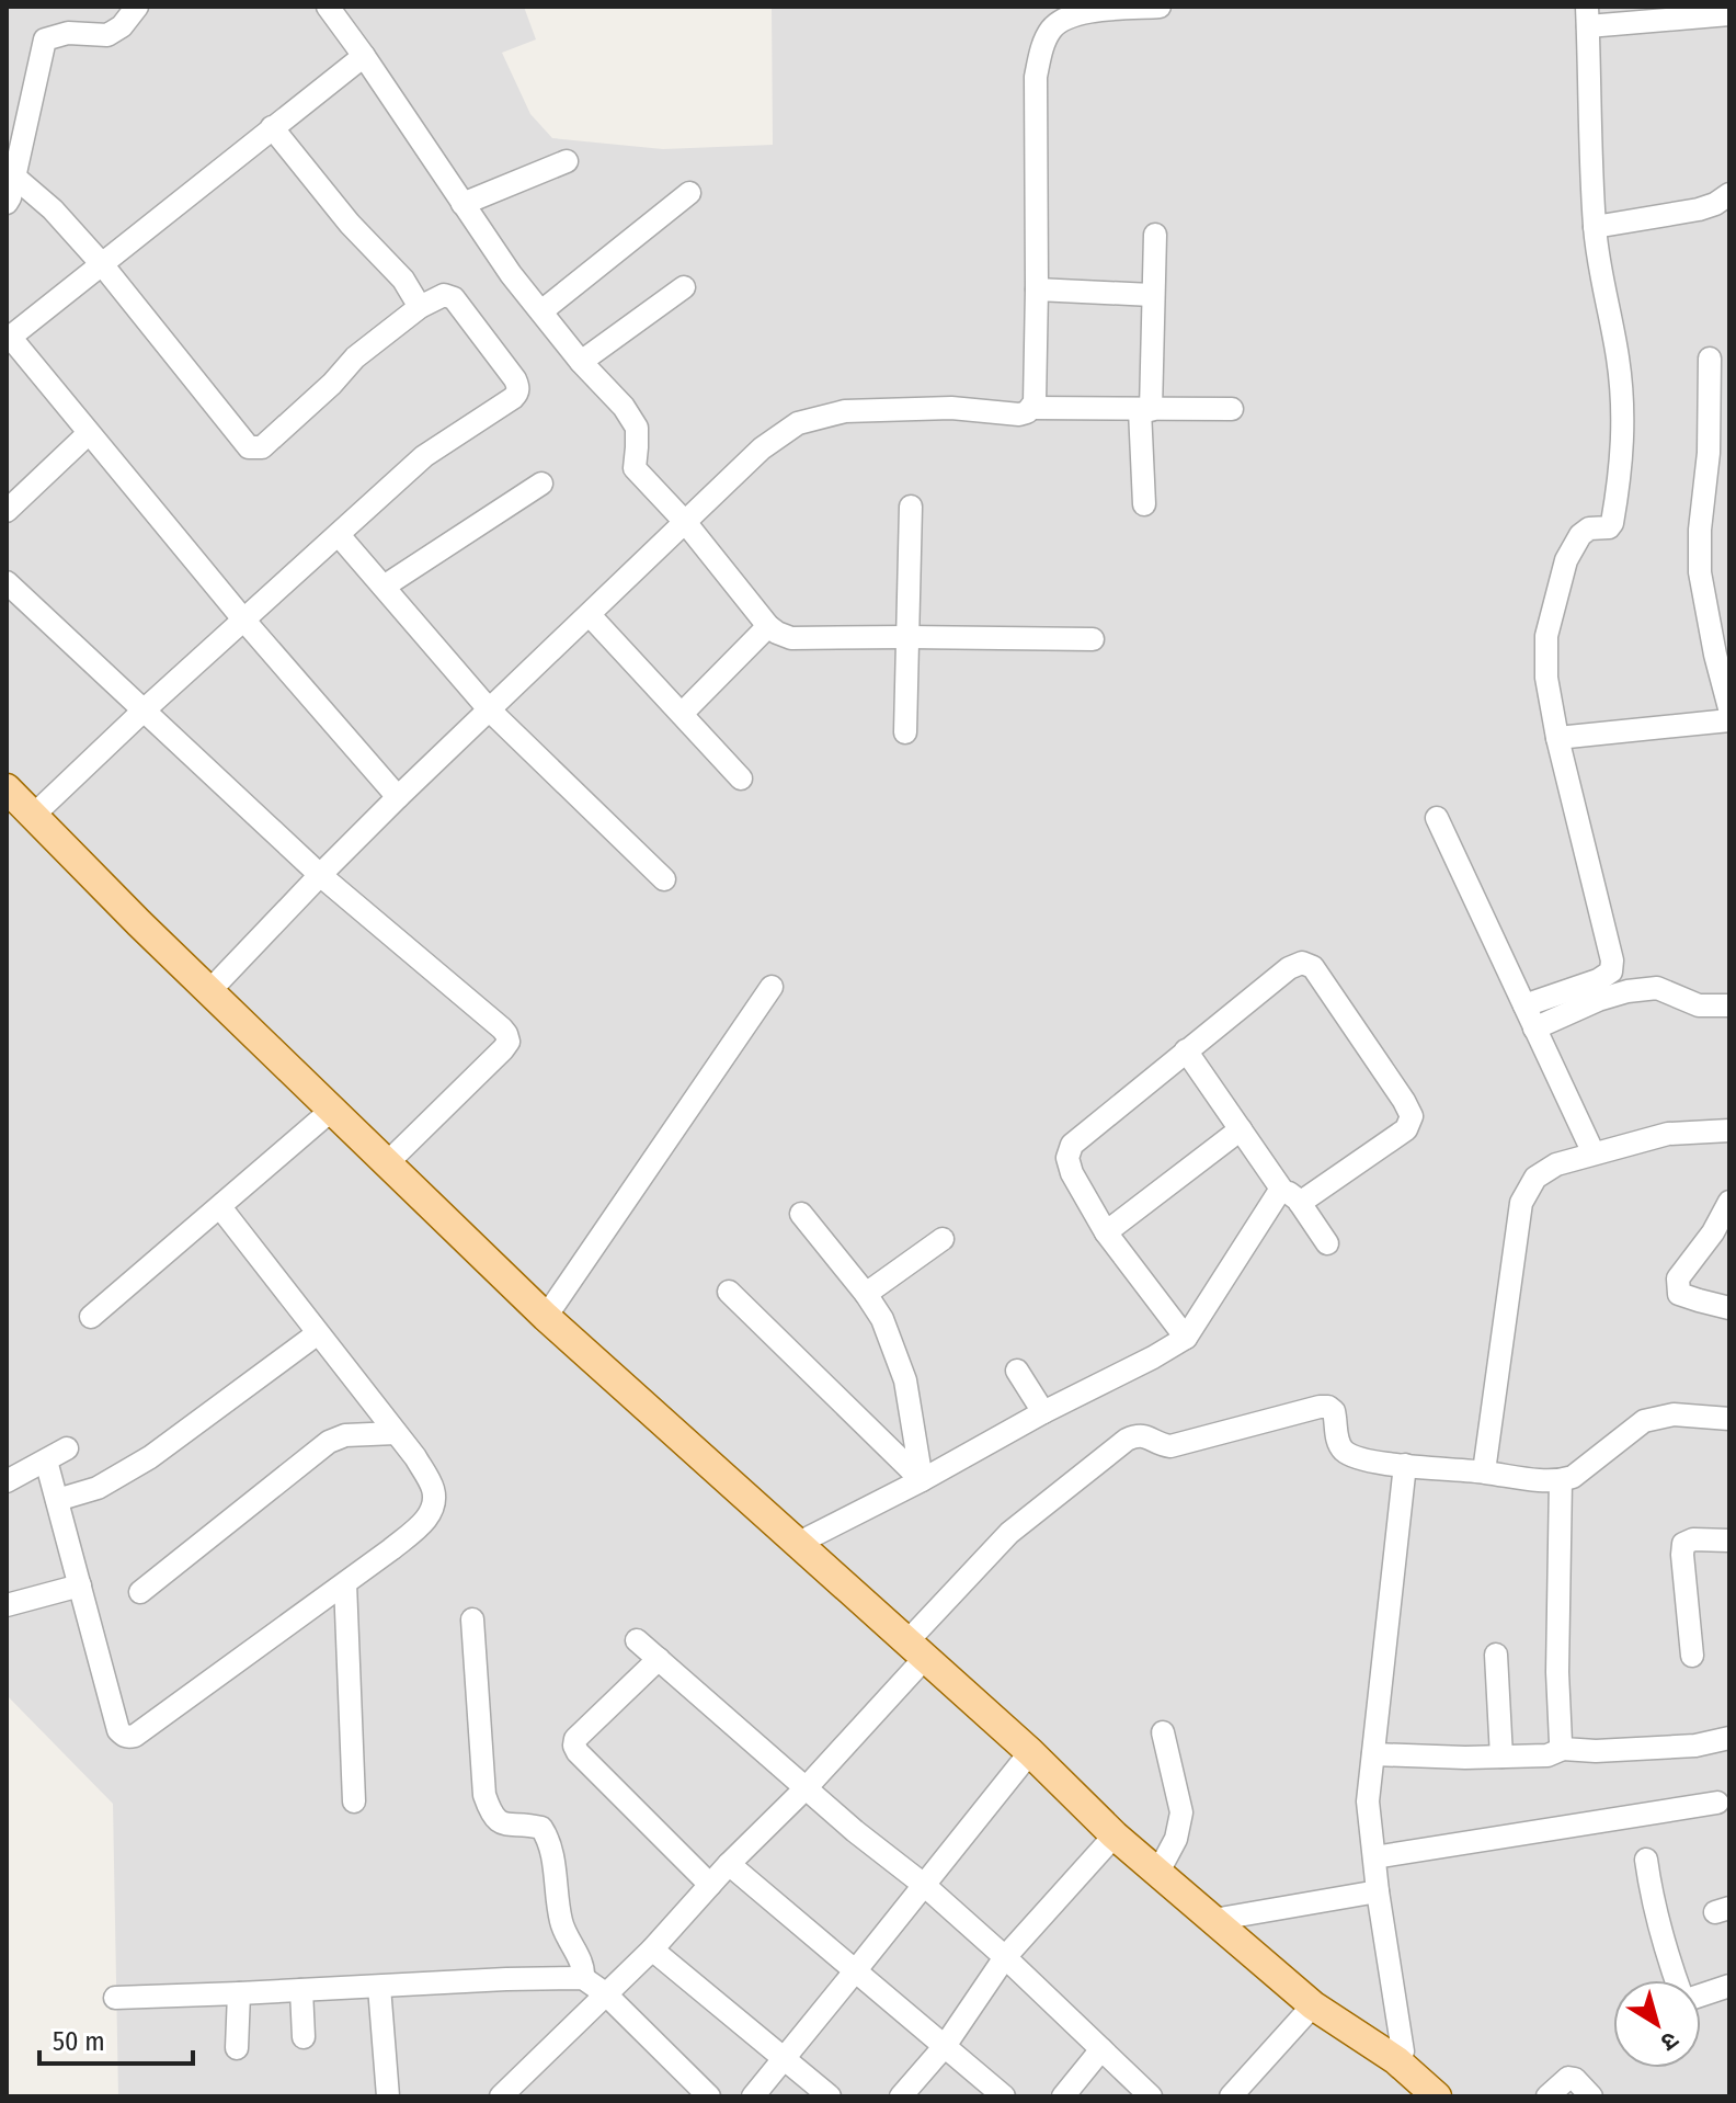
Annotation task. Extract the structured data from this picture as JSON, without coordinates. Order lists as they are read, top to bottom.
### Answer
{
  "scale_bar": "50 m",
  "north": "bottom right"
}
